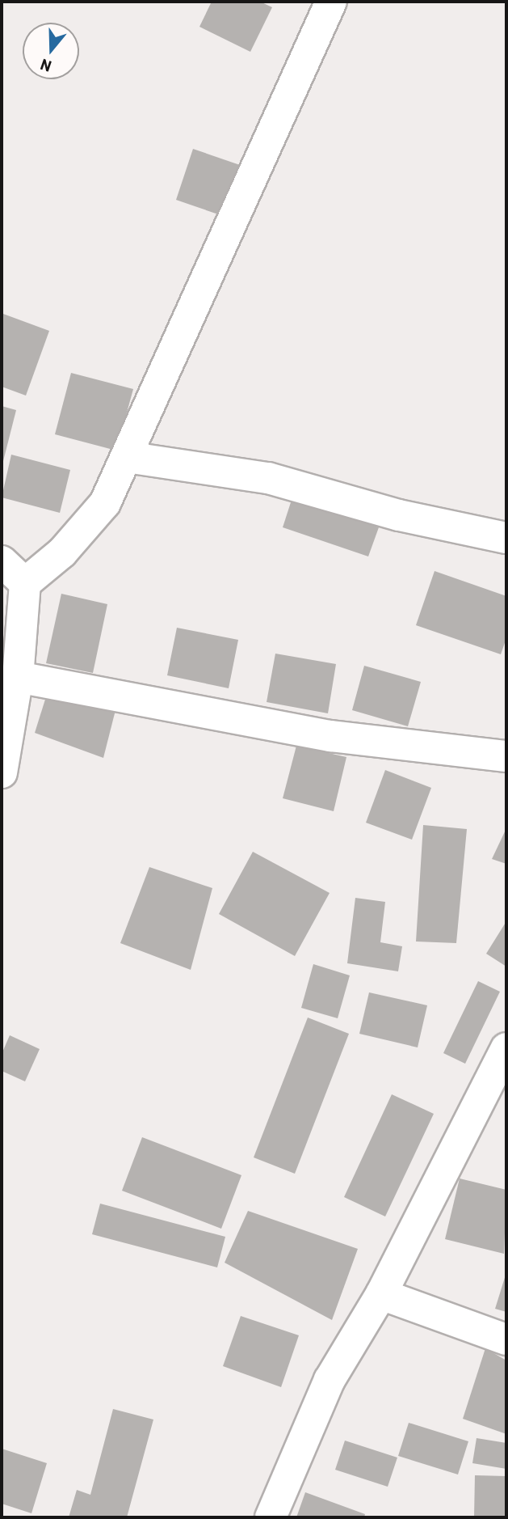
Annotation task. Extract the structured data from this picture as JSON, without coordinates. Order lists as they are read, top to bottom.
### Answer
{
  "north": "bottom"
}
